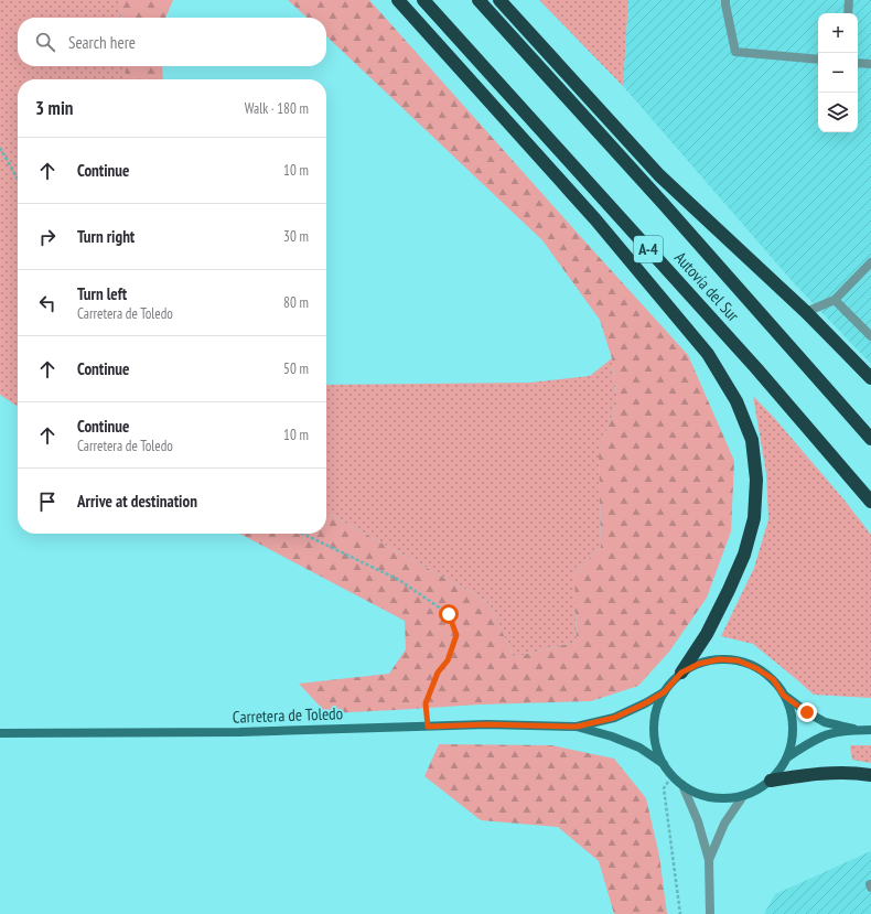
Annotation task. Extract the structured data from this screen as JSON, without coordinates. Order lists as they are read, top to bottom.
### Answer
{
  "streets": {
    "highway": ["A-4", "Autovía del Sur"],
    "street": ["Carretera de Toledo"]
  },
  "page": {
    "map_buttons": ["+", "−"],
    "search": "Search here",
    "heading": ["3 min", "Walk · 180 m"],
    "list": [
      ["Continue", "10 m"],
      ["Turn right", "30 m"],
      ["Turn left", "Carretera de Toledo", "80 m"],
      ["Continue", "50 m"],
      ["Continue", "Carretera de Toledo", "10 m"],
      "Arrive at destination"
    ]
  }
}
